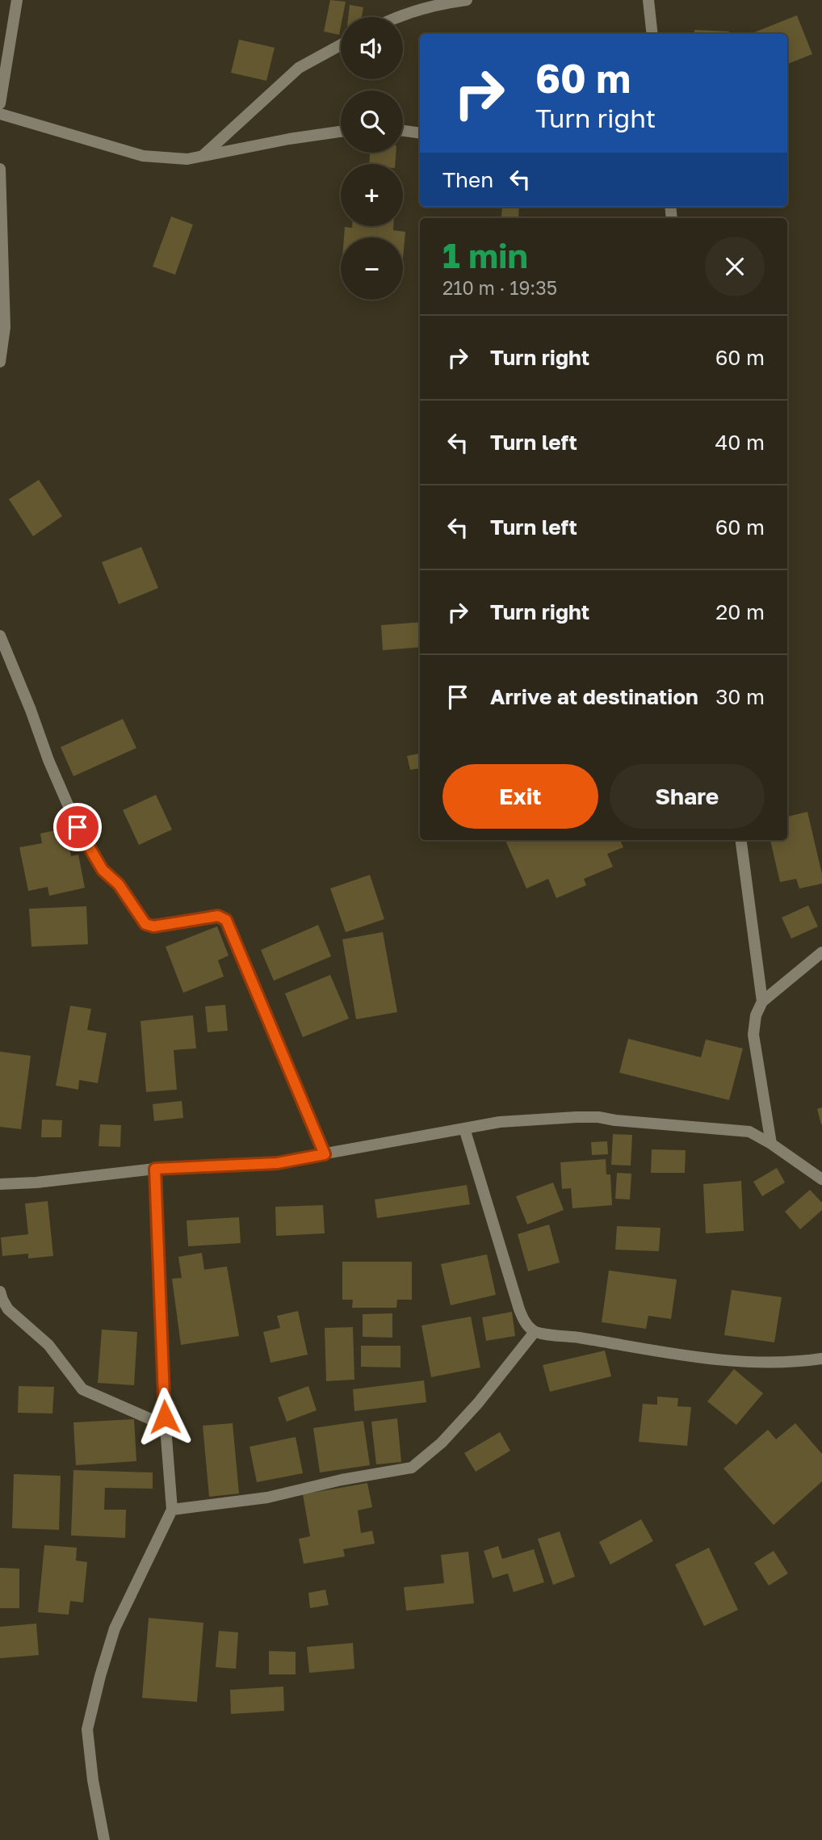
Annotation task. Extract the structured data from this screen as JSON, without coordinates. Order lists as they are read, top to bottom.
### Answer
{
  "page": {
    "map_buttons": ["+", "−"],
    "turn": ["60 m", "Turn right"],
    "then": "Then",
    "heading": ["1 min", "210 m · 19:35"],
    "list": [
      {
        "name": "Turn right",
        "value": "60 m"
      },
      {
        "name": "Turn left",
        "value": "40 m"
      },
      {
        "name": "Turn left",
        "value": "60 m"
      },
      {
        "name": "Turn right",
        "value": "20 m"
      },
      {
        "name": "Arrive at destination",
        "value": "30 m"
      }
    ],
    "buttons": ["Exit", "Share"]
  }
}
